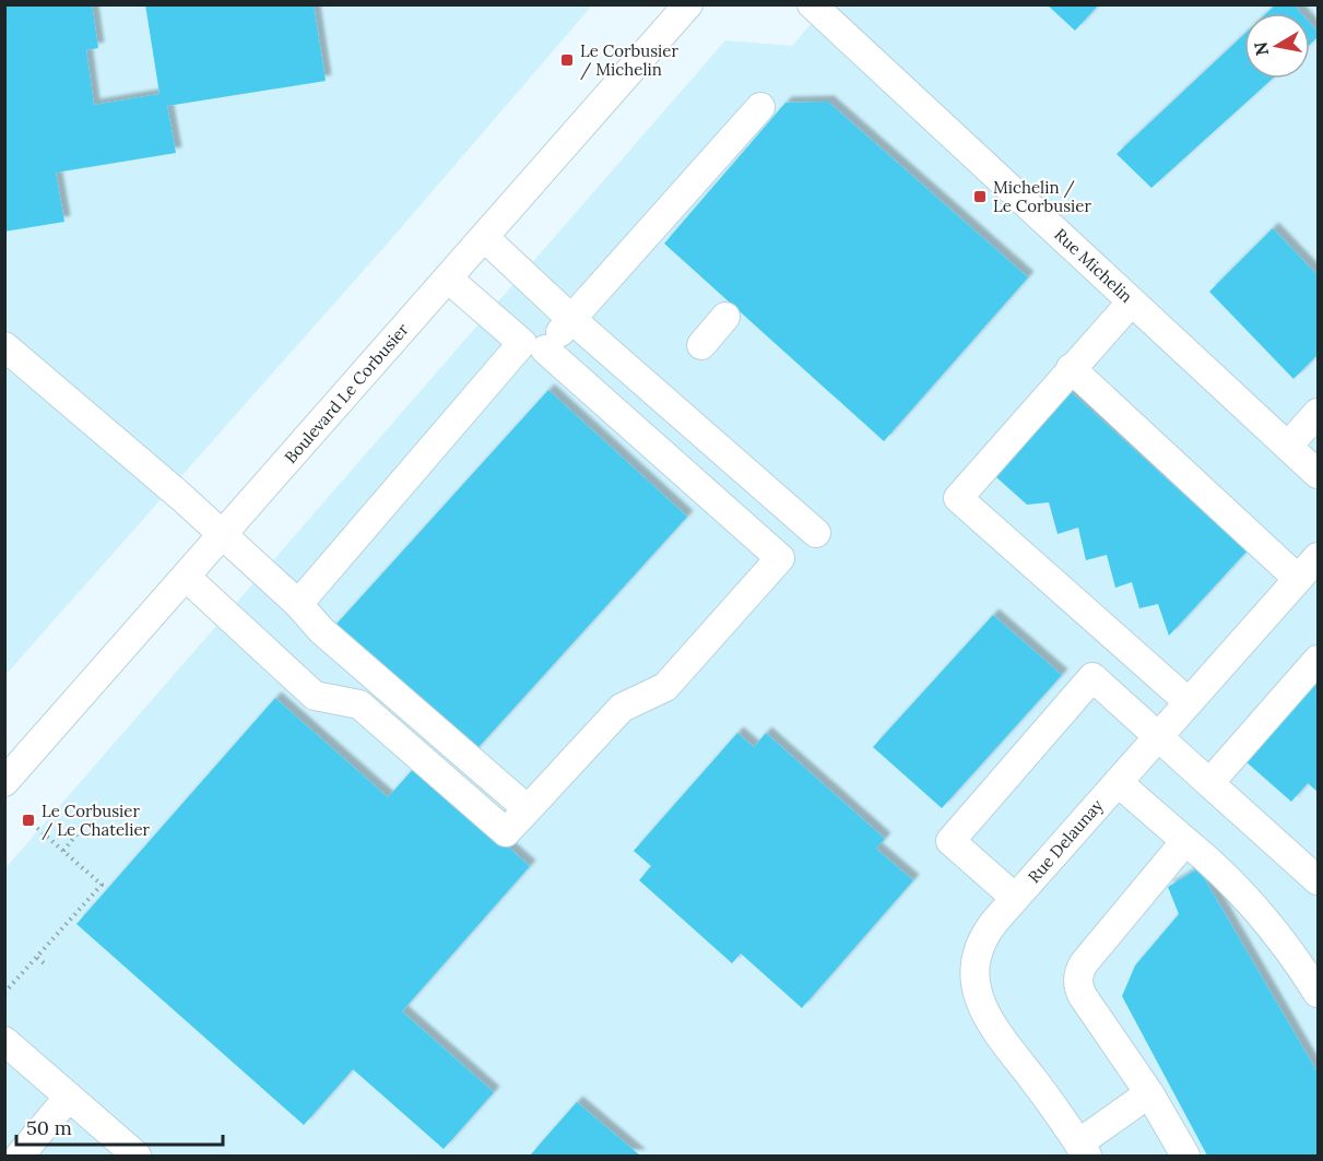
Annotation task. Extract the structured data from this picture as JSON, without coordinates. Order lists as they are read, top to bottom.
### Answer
{
  "streets": {
    "street": ["Rue Michelin", "Boulevard Le Corbusier", "Rue Delaunay"]
  },
  "places": {
    "transit": ["Le Corbusier / Michelin", "Michelin / Le Corbusier", "Le Corbusier / Le Chatelier"]
  },
  "scale_bar": "50 m",
  "north": "left"
}
